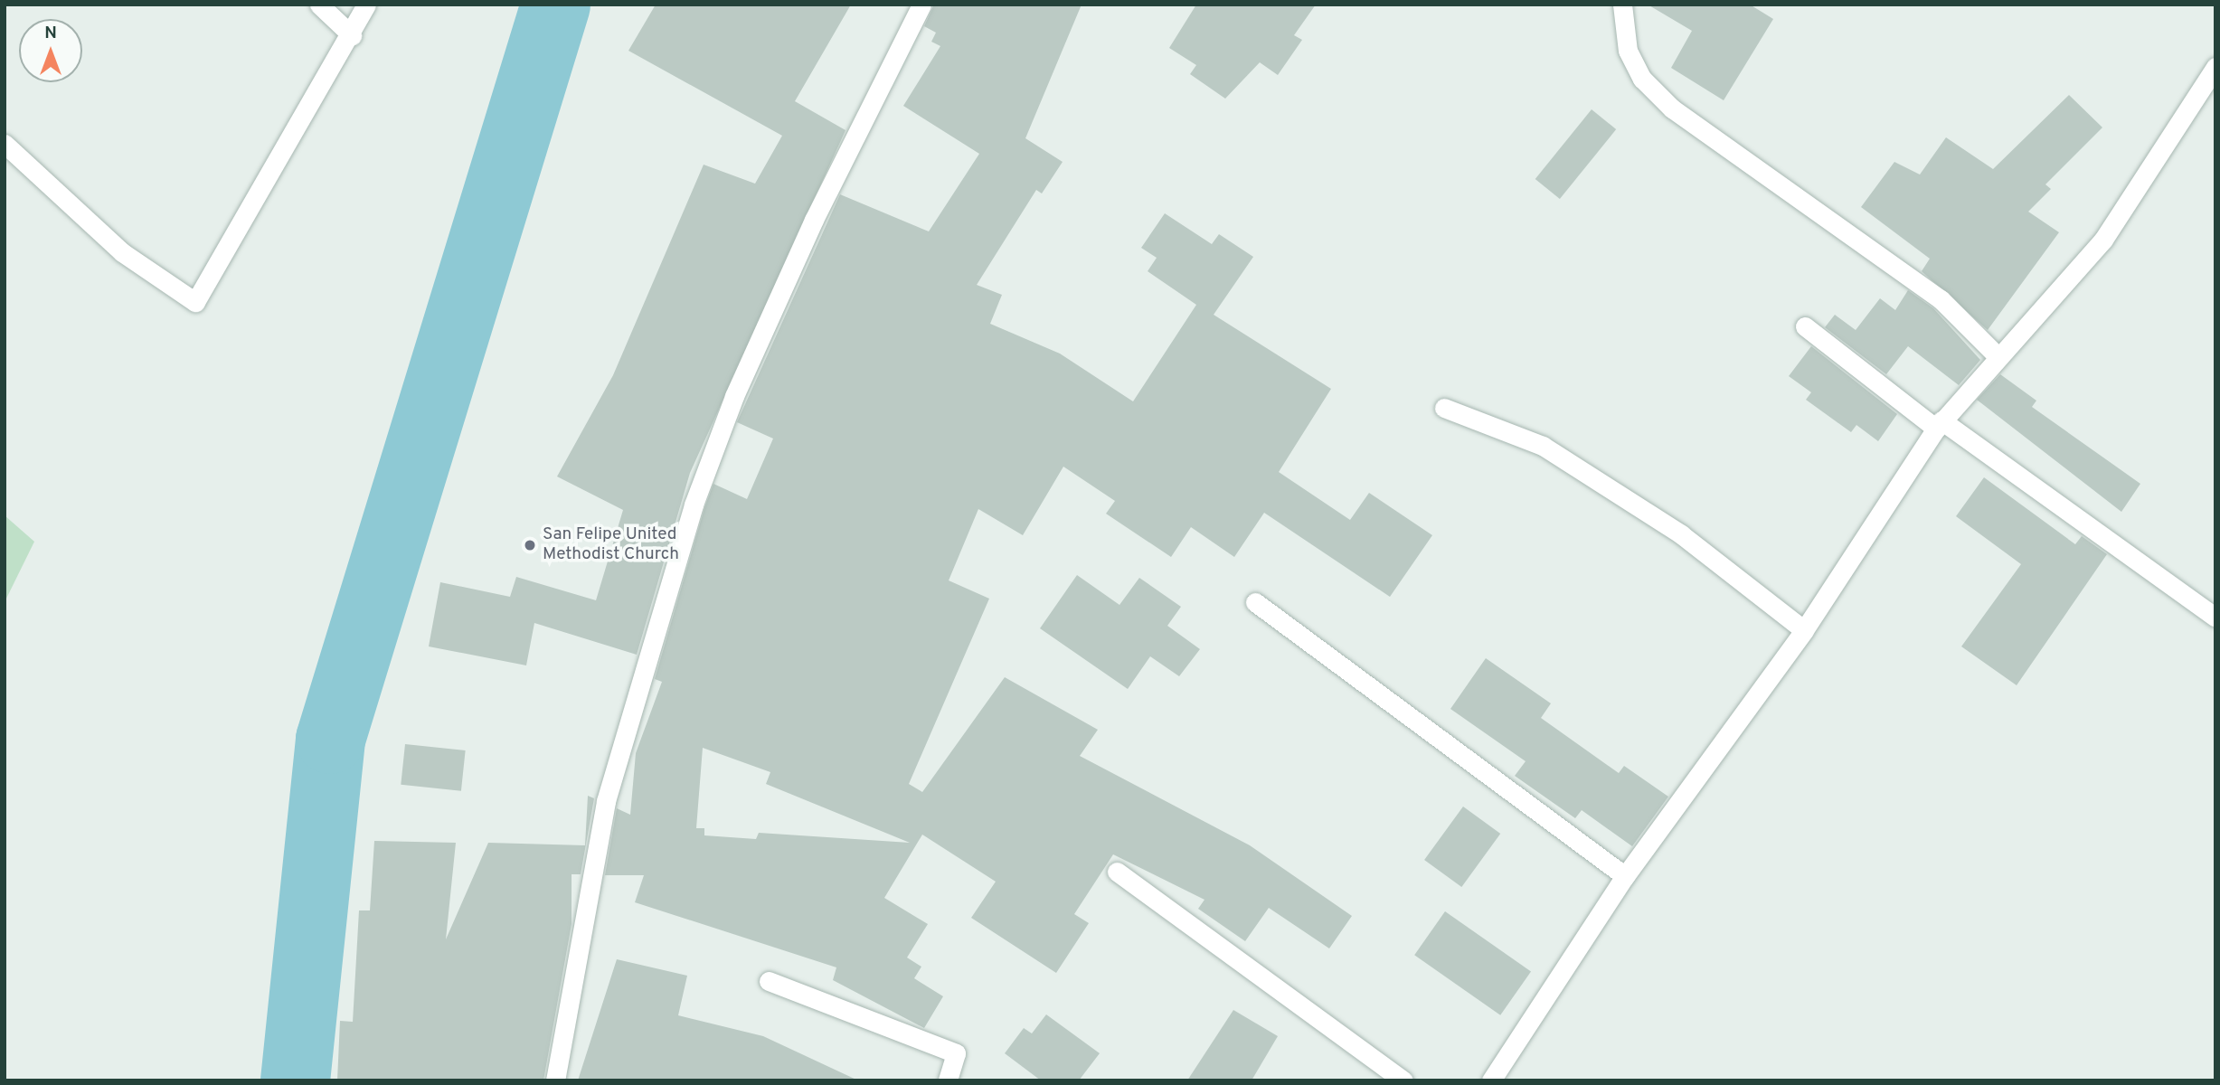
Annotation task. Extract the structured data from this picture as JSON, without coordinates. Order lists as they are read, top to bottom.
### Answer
{
  "places": ["San Felipe United Methodist Church"],
  "north": "top"
}
